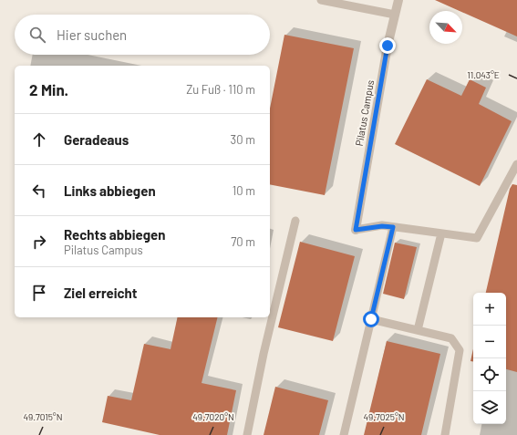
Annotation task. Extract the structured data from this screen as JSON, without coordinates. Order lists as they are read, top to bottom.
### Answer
{
  "streets": {
    "street": ["Pilatus Campus"]
  },
  "north": "bottom right",
  "page": {
    "search": "Hier suchen",
    "heading": ["2 Min.", "Zu Fuß · 110 m"],
    "list": [
      ["Geradeaus", "30 m"],
      ["Links abbiegen", "10 m"],
      ["Rechts abbiegen", "Pilatus Campus", "70 m"],
      "Ziel erreicht"
    ],
    "map_buttons": ["+", "−"]
  },
  "coordinates": [
    "11.043°E",
    "49.7015°N",
    "49.7020°N",
    "49.7025°N"
  ]
}
